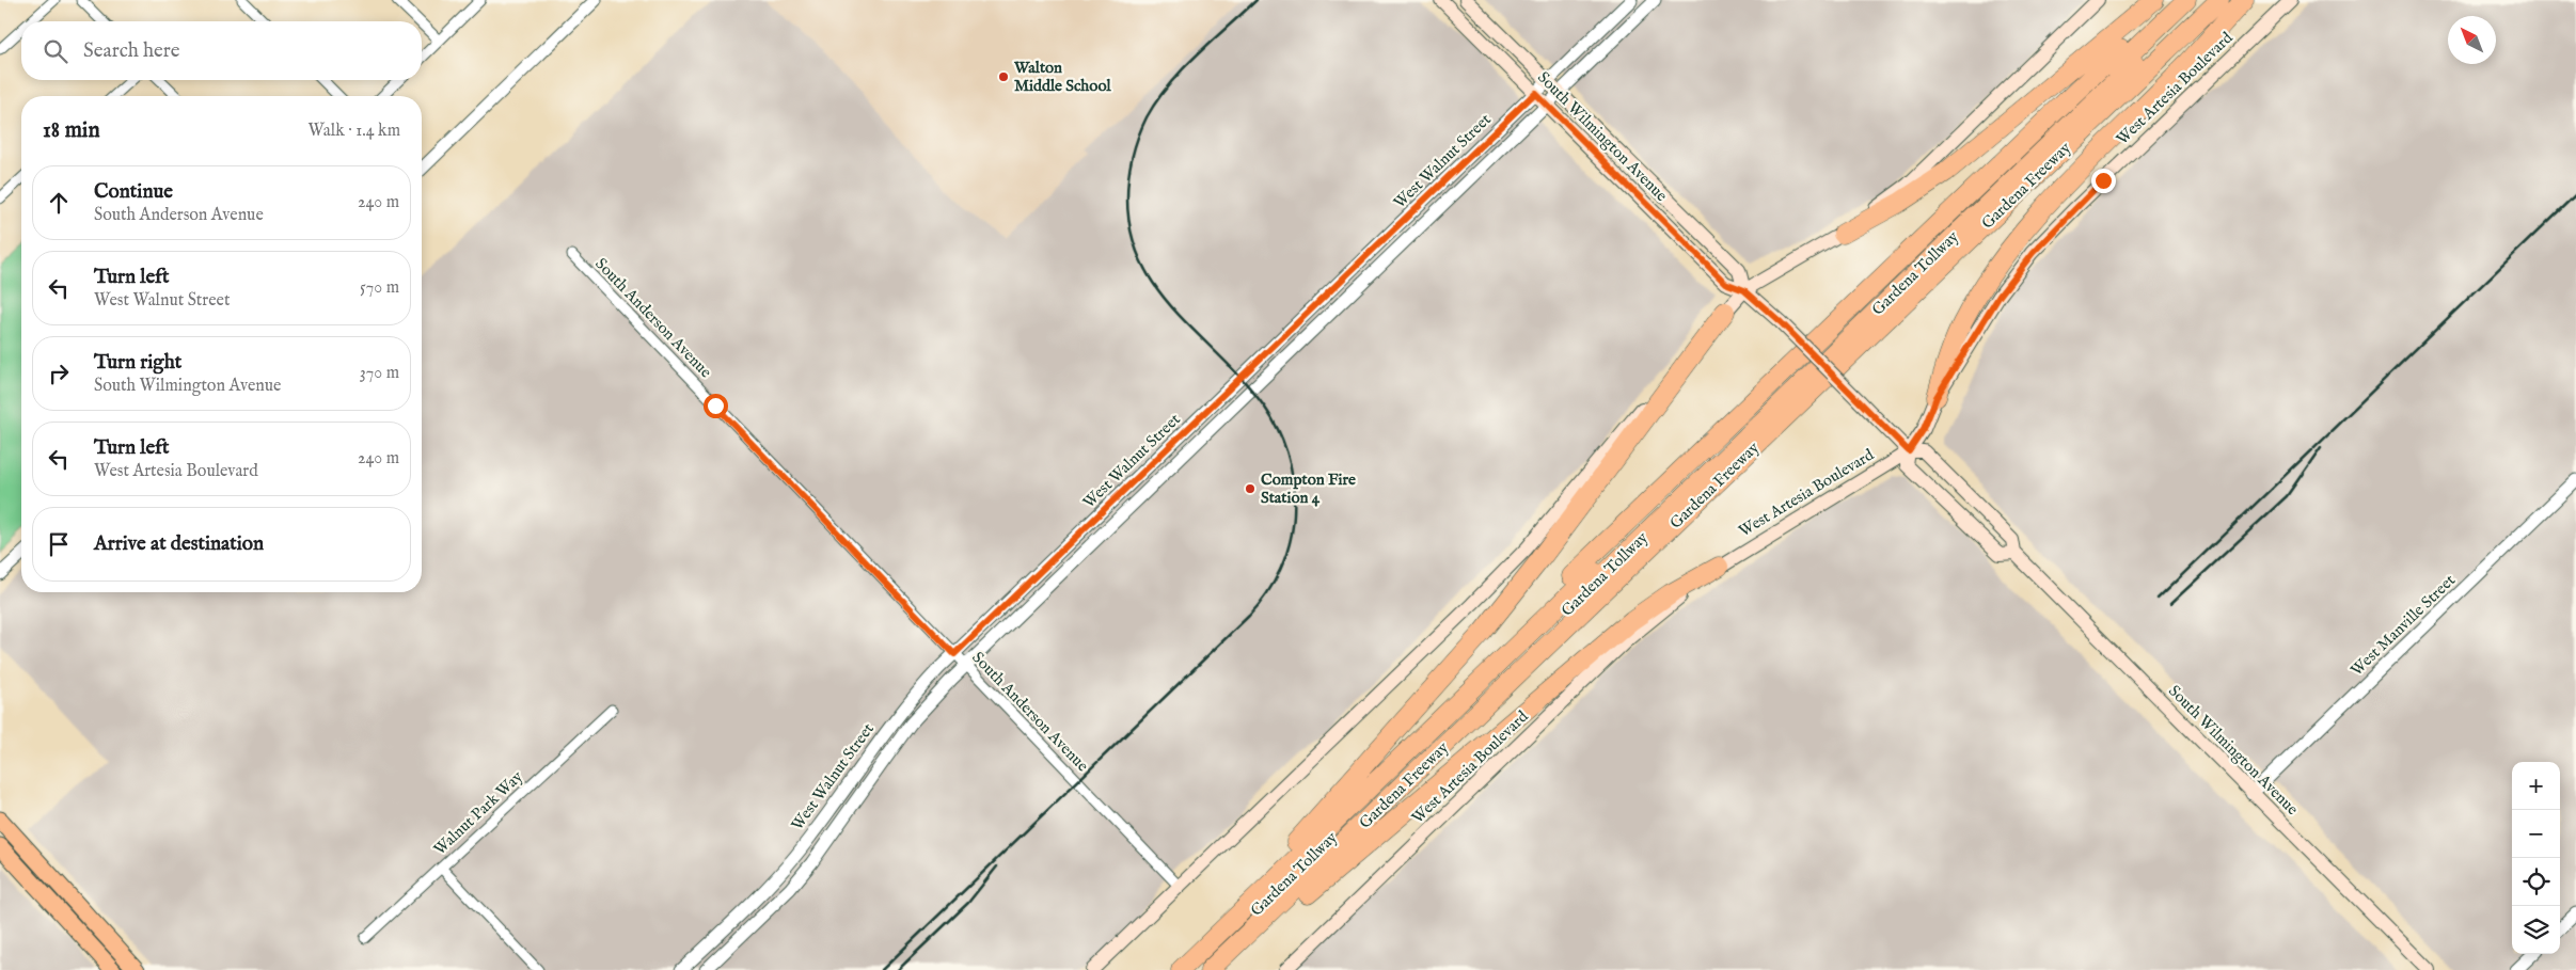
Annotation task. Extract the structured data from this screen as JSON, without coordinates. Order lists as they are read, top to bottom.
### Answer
{
  "streets": {
    "highway": ["Gardena Freeway", "Gardena Tollway"],
    "main road": ["West Artesia Boulevard", "South Wilmington Avenue"],
    "street": [
      "West Walnut Street",
      "South Anderson Avenue",
      "West Manville Street",
      "Walnut Park Way"
    ]
  },
  "crossings": [
    ["West Artesia Boulevard", "South Wilmington Avenue"],
    ["South Wilmington Avenue", "West Walnut Street"],
    ["South Wilmington Avenue", "West Manville Street"],
    ["West Walnut Street", "South Anderson Avenue"],
    ["Gardena Freeway", "Gardena Tollway"]
  ],
  "places": ["Walton Middle School", "Compton Fire Station 4"],
  "north": "top left",
  "page": {
    "search": "Search here",
    "heading": ["18 min", "Walk · 1.4 km"],
    "list": [
      ["Continue", "South Anderson Avenue", "240 m"],
      ["Turn left", "West Walnut Street", "570 m"],
      ["Turn right", "South Wilmington Avenue", "370 m"],
      ["Turn left", "West Artesia Boulevard", "240 m"],
      "Arrive at destination"
    ],
    "map_buttons": ["+", "−"]
  }
}
